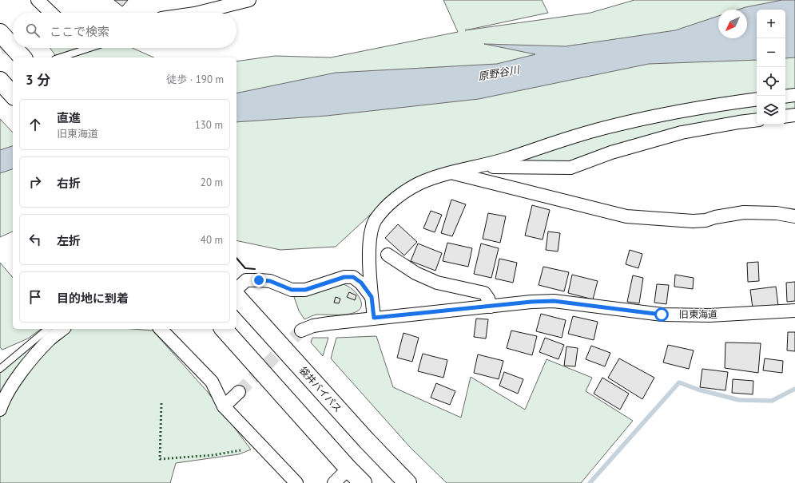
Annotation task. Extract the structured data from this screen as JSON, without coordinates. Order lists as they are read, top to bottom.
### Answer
{
  "streets": {
    "highway": ["袋井バイパス"],
    "street": ["旧東海道"]
  },
  "water": ["原野谷川"],
  "north": "bottom left",
  "page": {
    "map_buttons": ["+", "−"],
    "search": "ここで検索",
    "heading": ["3 分", "徒歩 · 190 m"],
    "list": [
      ["直進", "旧東海道", "130 m"],
      ["右折", "20 m"],
      ["左折", "40 m"],
      "目的地に到着"
    ]
  }
}
